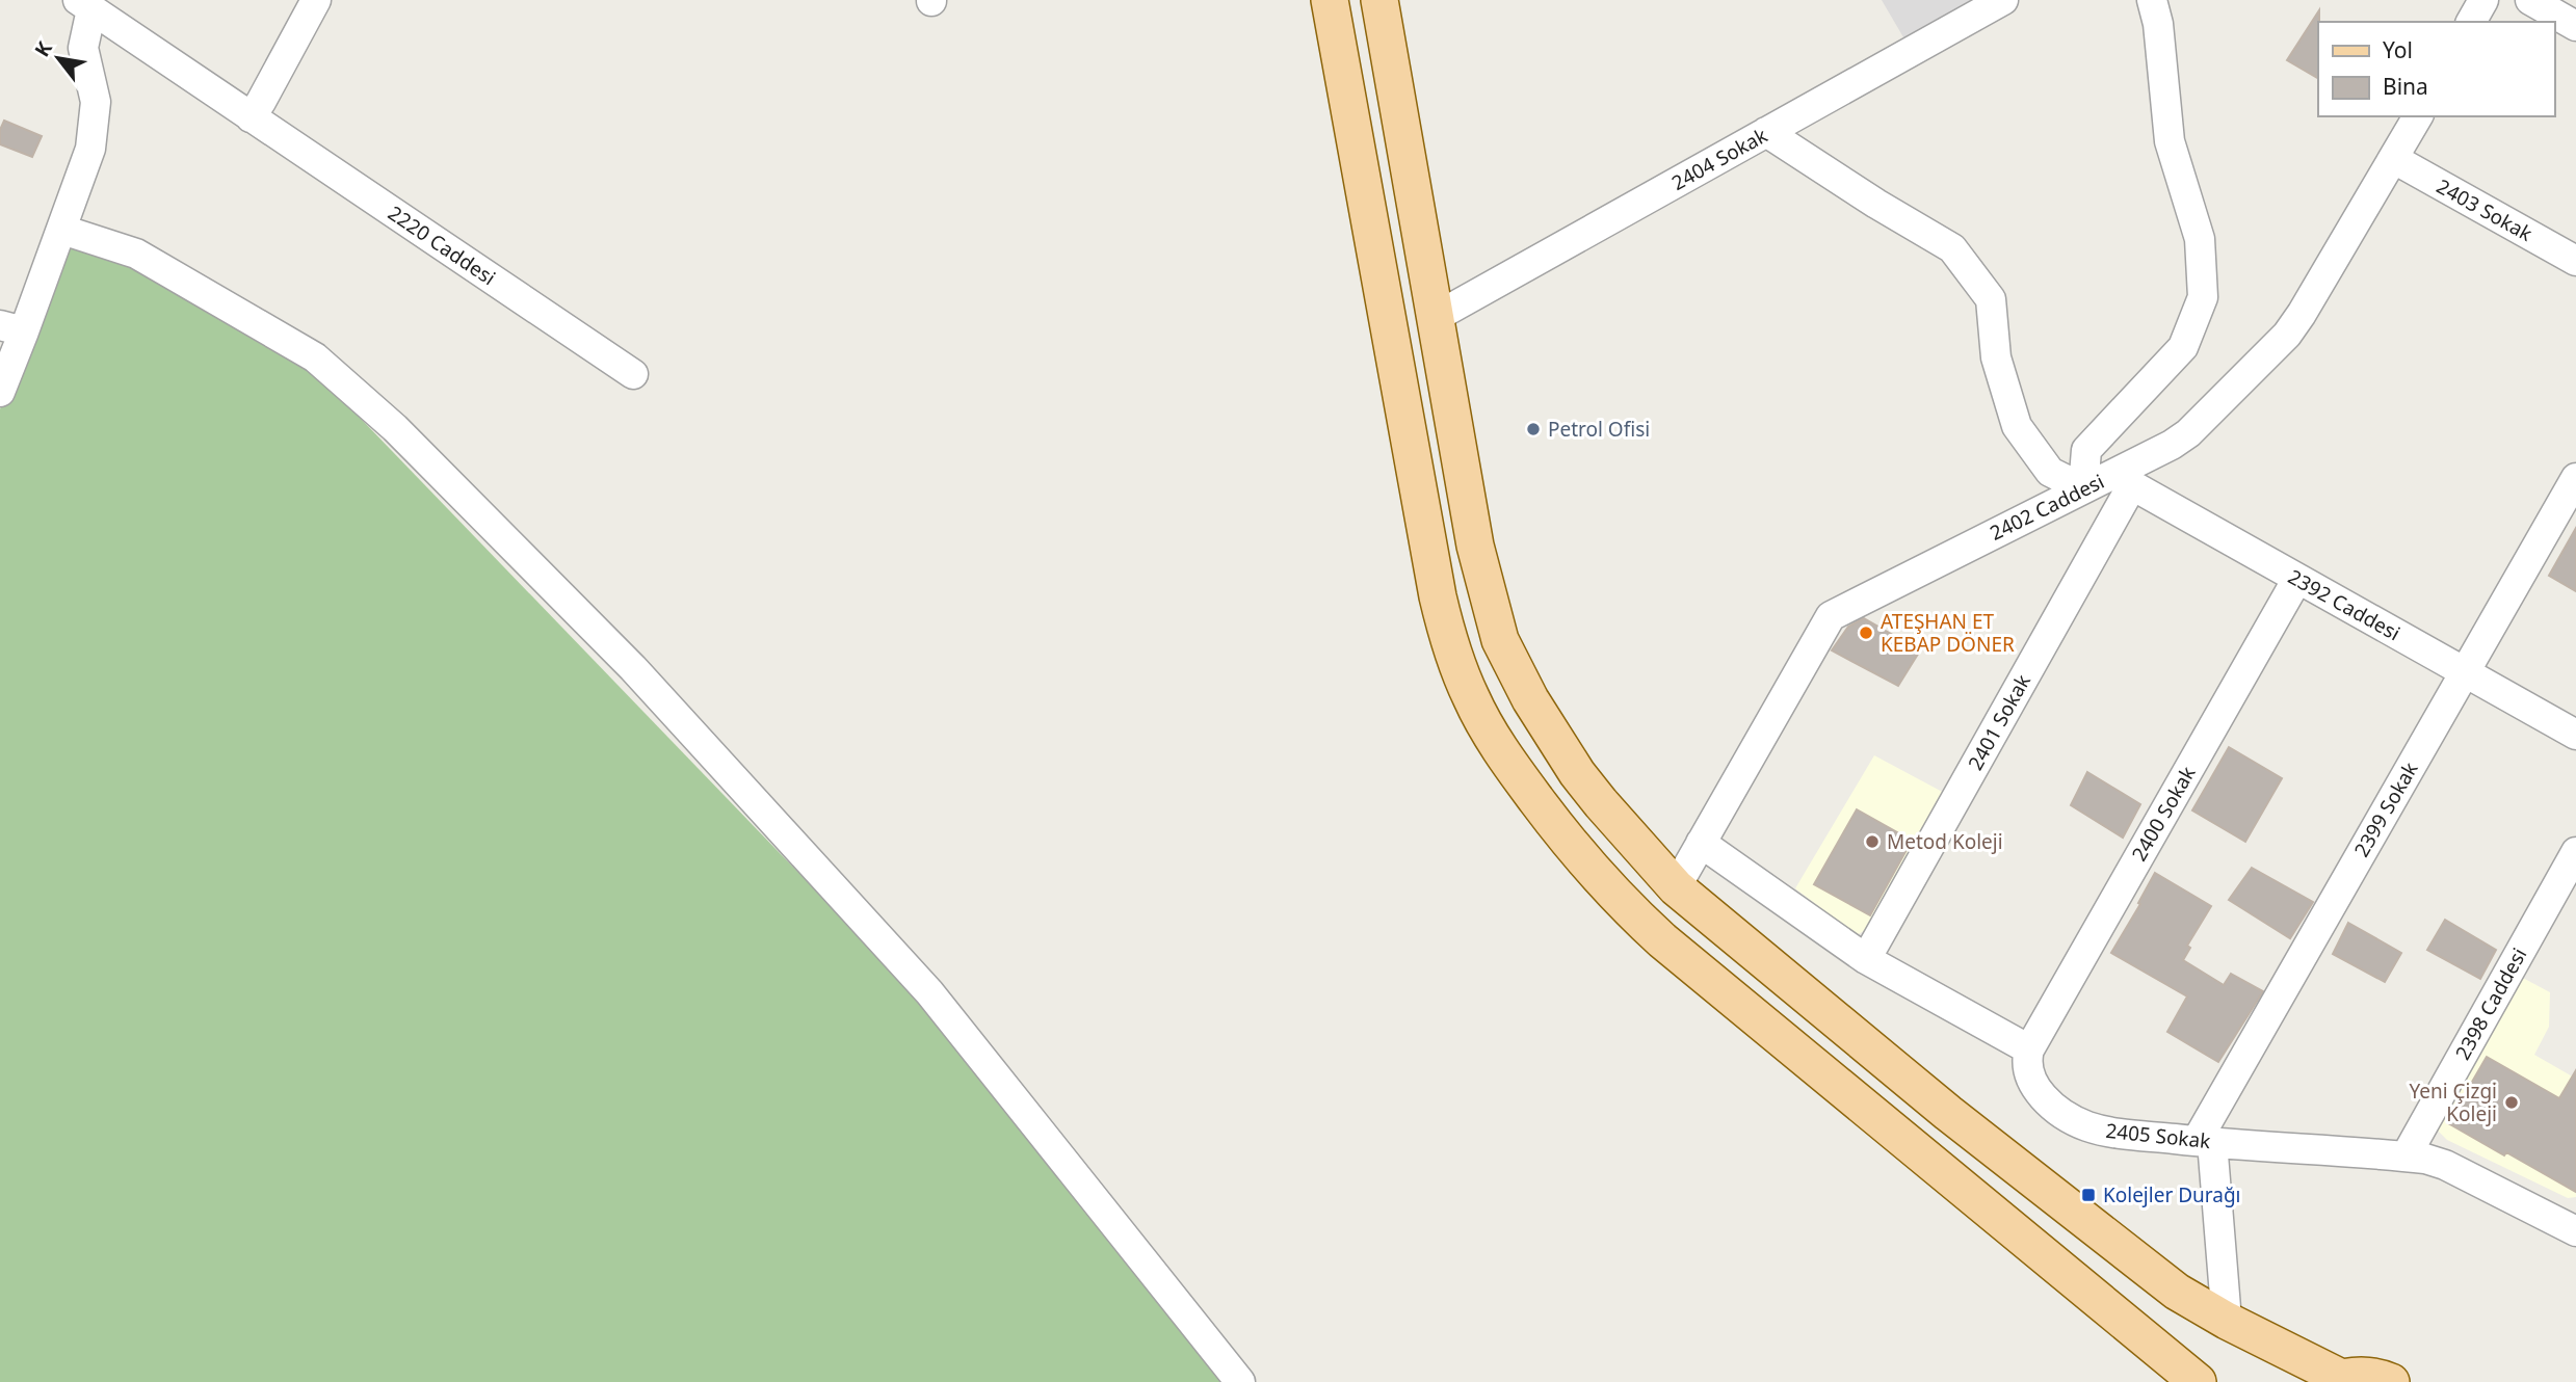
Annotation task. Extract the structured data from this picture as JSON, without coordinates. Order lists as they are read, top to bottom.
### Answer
{
  "streets": {
    "street": [
      "2404 Sokak",
      "2403 Sokak",
      "2220 Caddesi",
      "2402 Caddesi",
      "2392 Caddesi",
      "2401 Sokak",
      "2399 Sokak",
      "2400 Sokak",
      "2398 Caddesi",
      "2405 Sokak"
    ]
  },
  "crossings": [
    ["2403 Sokak", "2402 Caddesi"],
    ["2402 Caddesi", "2392 Caddesi"],
    ["2402 Caddesi", "2401 Sokak"],
    ["2392 Caddesi", "2401 Sokak"],
    ["2392 Caddesi", "2399 Sokak"],
    ["2392 Caddesi", "2400 Sokak"],
    ["2399 Sokak", "2405 Sokak"],
    ["2400 Sokak", "2405 Sokak"],
    ["2398 Caddesi", "2405 Sokak"]
  ],
  "places": {
    "other": [
      "Petrol Ofisi",
      "ATEŞHAN ET KEBAP DÖNER",
      "Metod Koleji",
      "Yeni Çizgi Koleji"
    ],
    "transit": ["Kolejler Durağı"]
  },
  "legend": ["Yol", "Bina"],
  "north": "top left"
}
